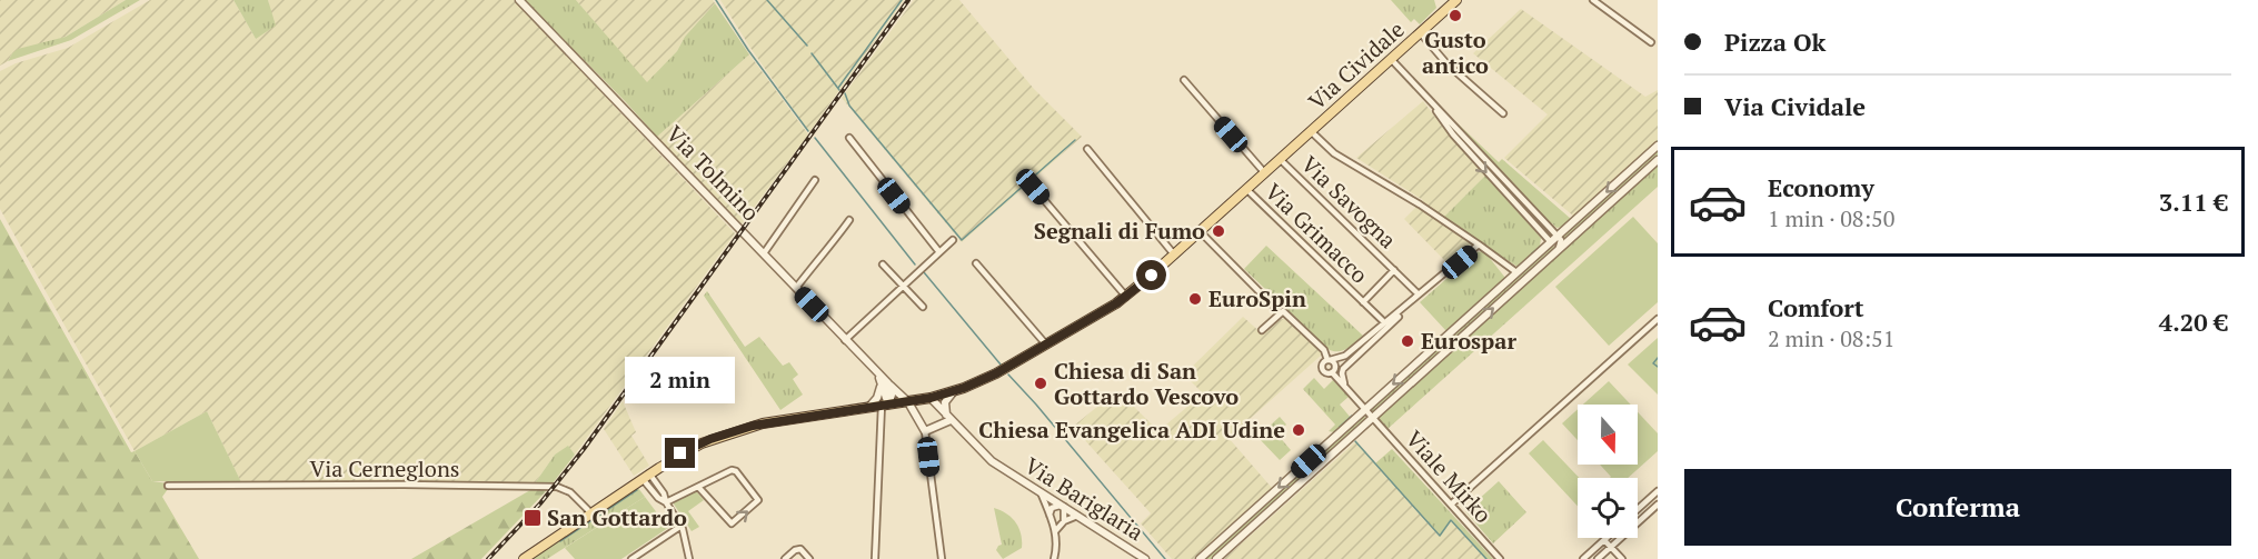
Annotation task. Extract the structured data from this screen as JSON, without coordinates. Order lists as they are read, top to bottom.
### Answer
{
  "streets": {
    "main road": ["Via Cividale"],
    "street": [
      "Via Tolmino",
      "Via Savogna",
      "Via Grimacco",
      "Via Cerneglons",
      "Viale Mirko",
      "Via Bariglaria"
    ]
  },
  "crossings": [
    ["Via Cividale", "Via Tolmino"],
    ["Via Cividale", "Via Savogna"],
    ["Via Cividale", "Via Grimacco"],
    ["Via Cividale", "Via Cerneglons"],
    ["Via Cividale", "Via Bariglaria"],
    ["Via Savogna", "Via Grimacco"]
  ],
  "places": {
    "other": [
      "Gusto antico",
      "Segnali di Fumo",
      "EuroSpin",
      "Eurospar",
      "Chiesa di San Gottardo Vescovo",
      "Chiesa Evangelica ADI Udine"
    ],
    "transit": ["San Gottardo"]
  },
  "north": "bottom",
  "page": {
    "banner": ["Pizza Ok", "Via Cividale"],
    "list": [
      {
        "name": "Economy",
        "note": "1 min · 08:50",
        "value": "3.11 €"
      },
      {
        "name": "Comfort",
        "note": "2 min · 08:51",
        "value": "4.20 €"
      }
    ],
    "bubble": "2 min",
    "buttons": "Conferma"
  }
}
